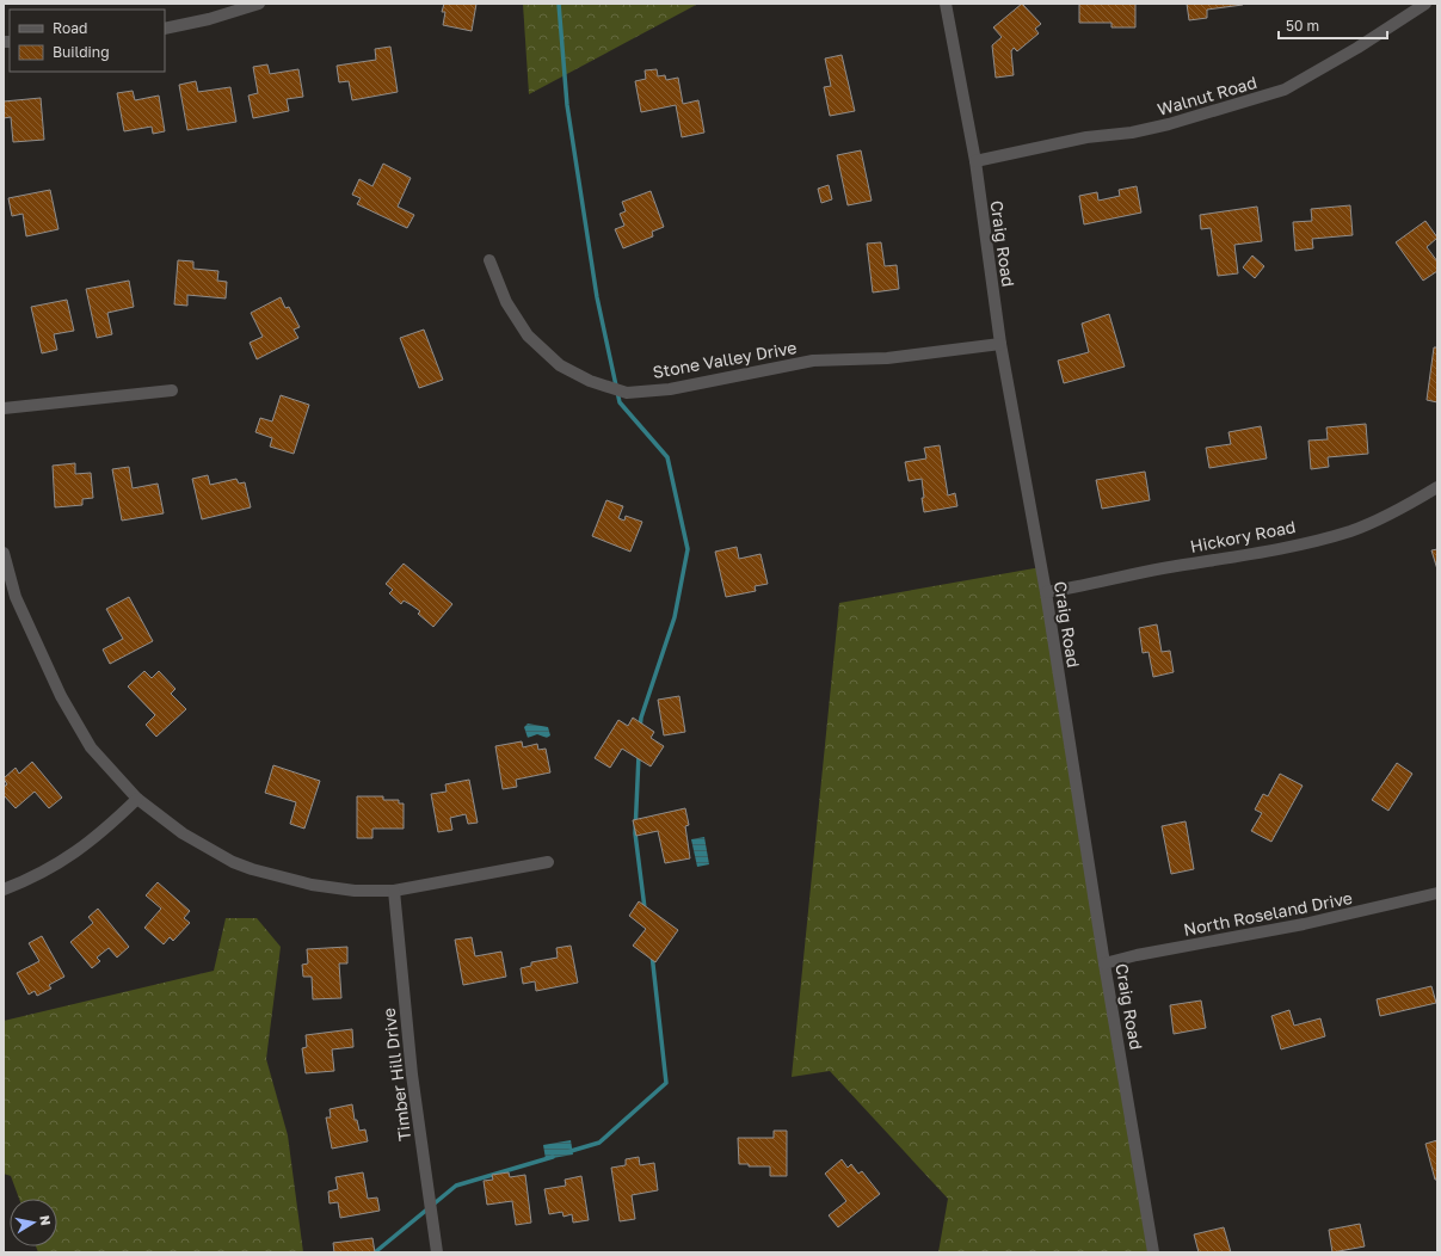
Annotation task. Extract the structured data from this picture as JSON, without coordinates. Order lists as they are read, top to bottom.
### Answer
{
  "streets": {
    "street": [
      "Walnut Road",
      "Craig Road",
      "Stone Valley Drive",
      "Hickory Road",
      "North Roseland Drive",
      "Timber Hill Drive"
    ]
  },
  "crossings": [
    ["Walnut Road", "Craig Road"],
    ["Craig Road", "Stone Valley Drive"],
    ["Craig Road", "Hickory Road"],
    ["Craig Road", "North Roseland Drive"]
  ],
  "legend": ["Road", "Building"],
  "scale_bar": "50 m",
  "north": "right"
}
